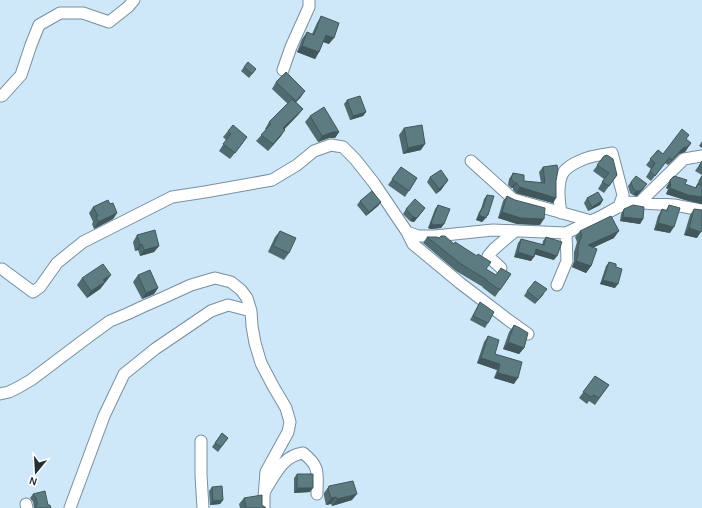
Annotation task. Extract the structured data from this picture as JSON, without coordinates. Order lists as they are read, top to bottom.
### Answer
{
  "north": "bottom"
}
